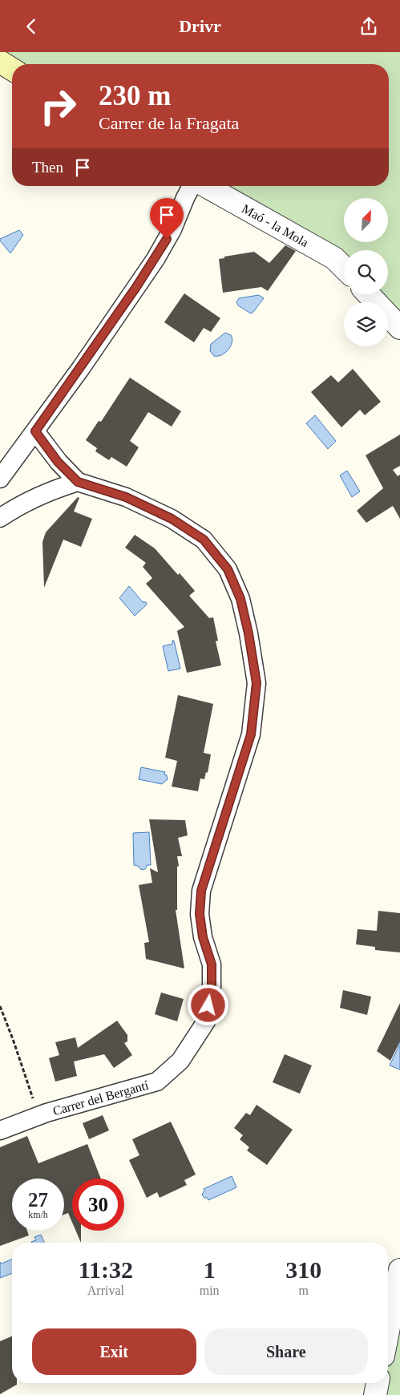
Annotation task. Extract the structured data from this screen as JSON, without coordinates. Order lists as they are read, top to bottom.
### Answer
{
  "streets": {
    "street": ["Maó - la Mola", "Carrer del Bergantí"]
  },
  "north": "top right",
  "page": {
    "header": "Drivr",
    "turn": ["230 m", "Carrer de la Fragata"],
    "then": "Then",
    "speed": "27 km/h",
    "limit": "30",
    "eta": [
      "11:32",
      "Arrival",
      "1",
      "min",
      "310",
      "m"
    ],
    "buttons": ["Exit", "Share"]
  }
}
